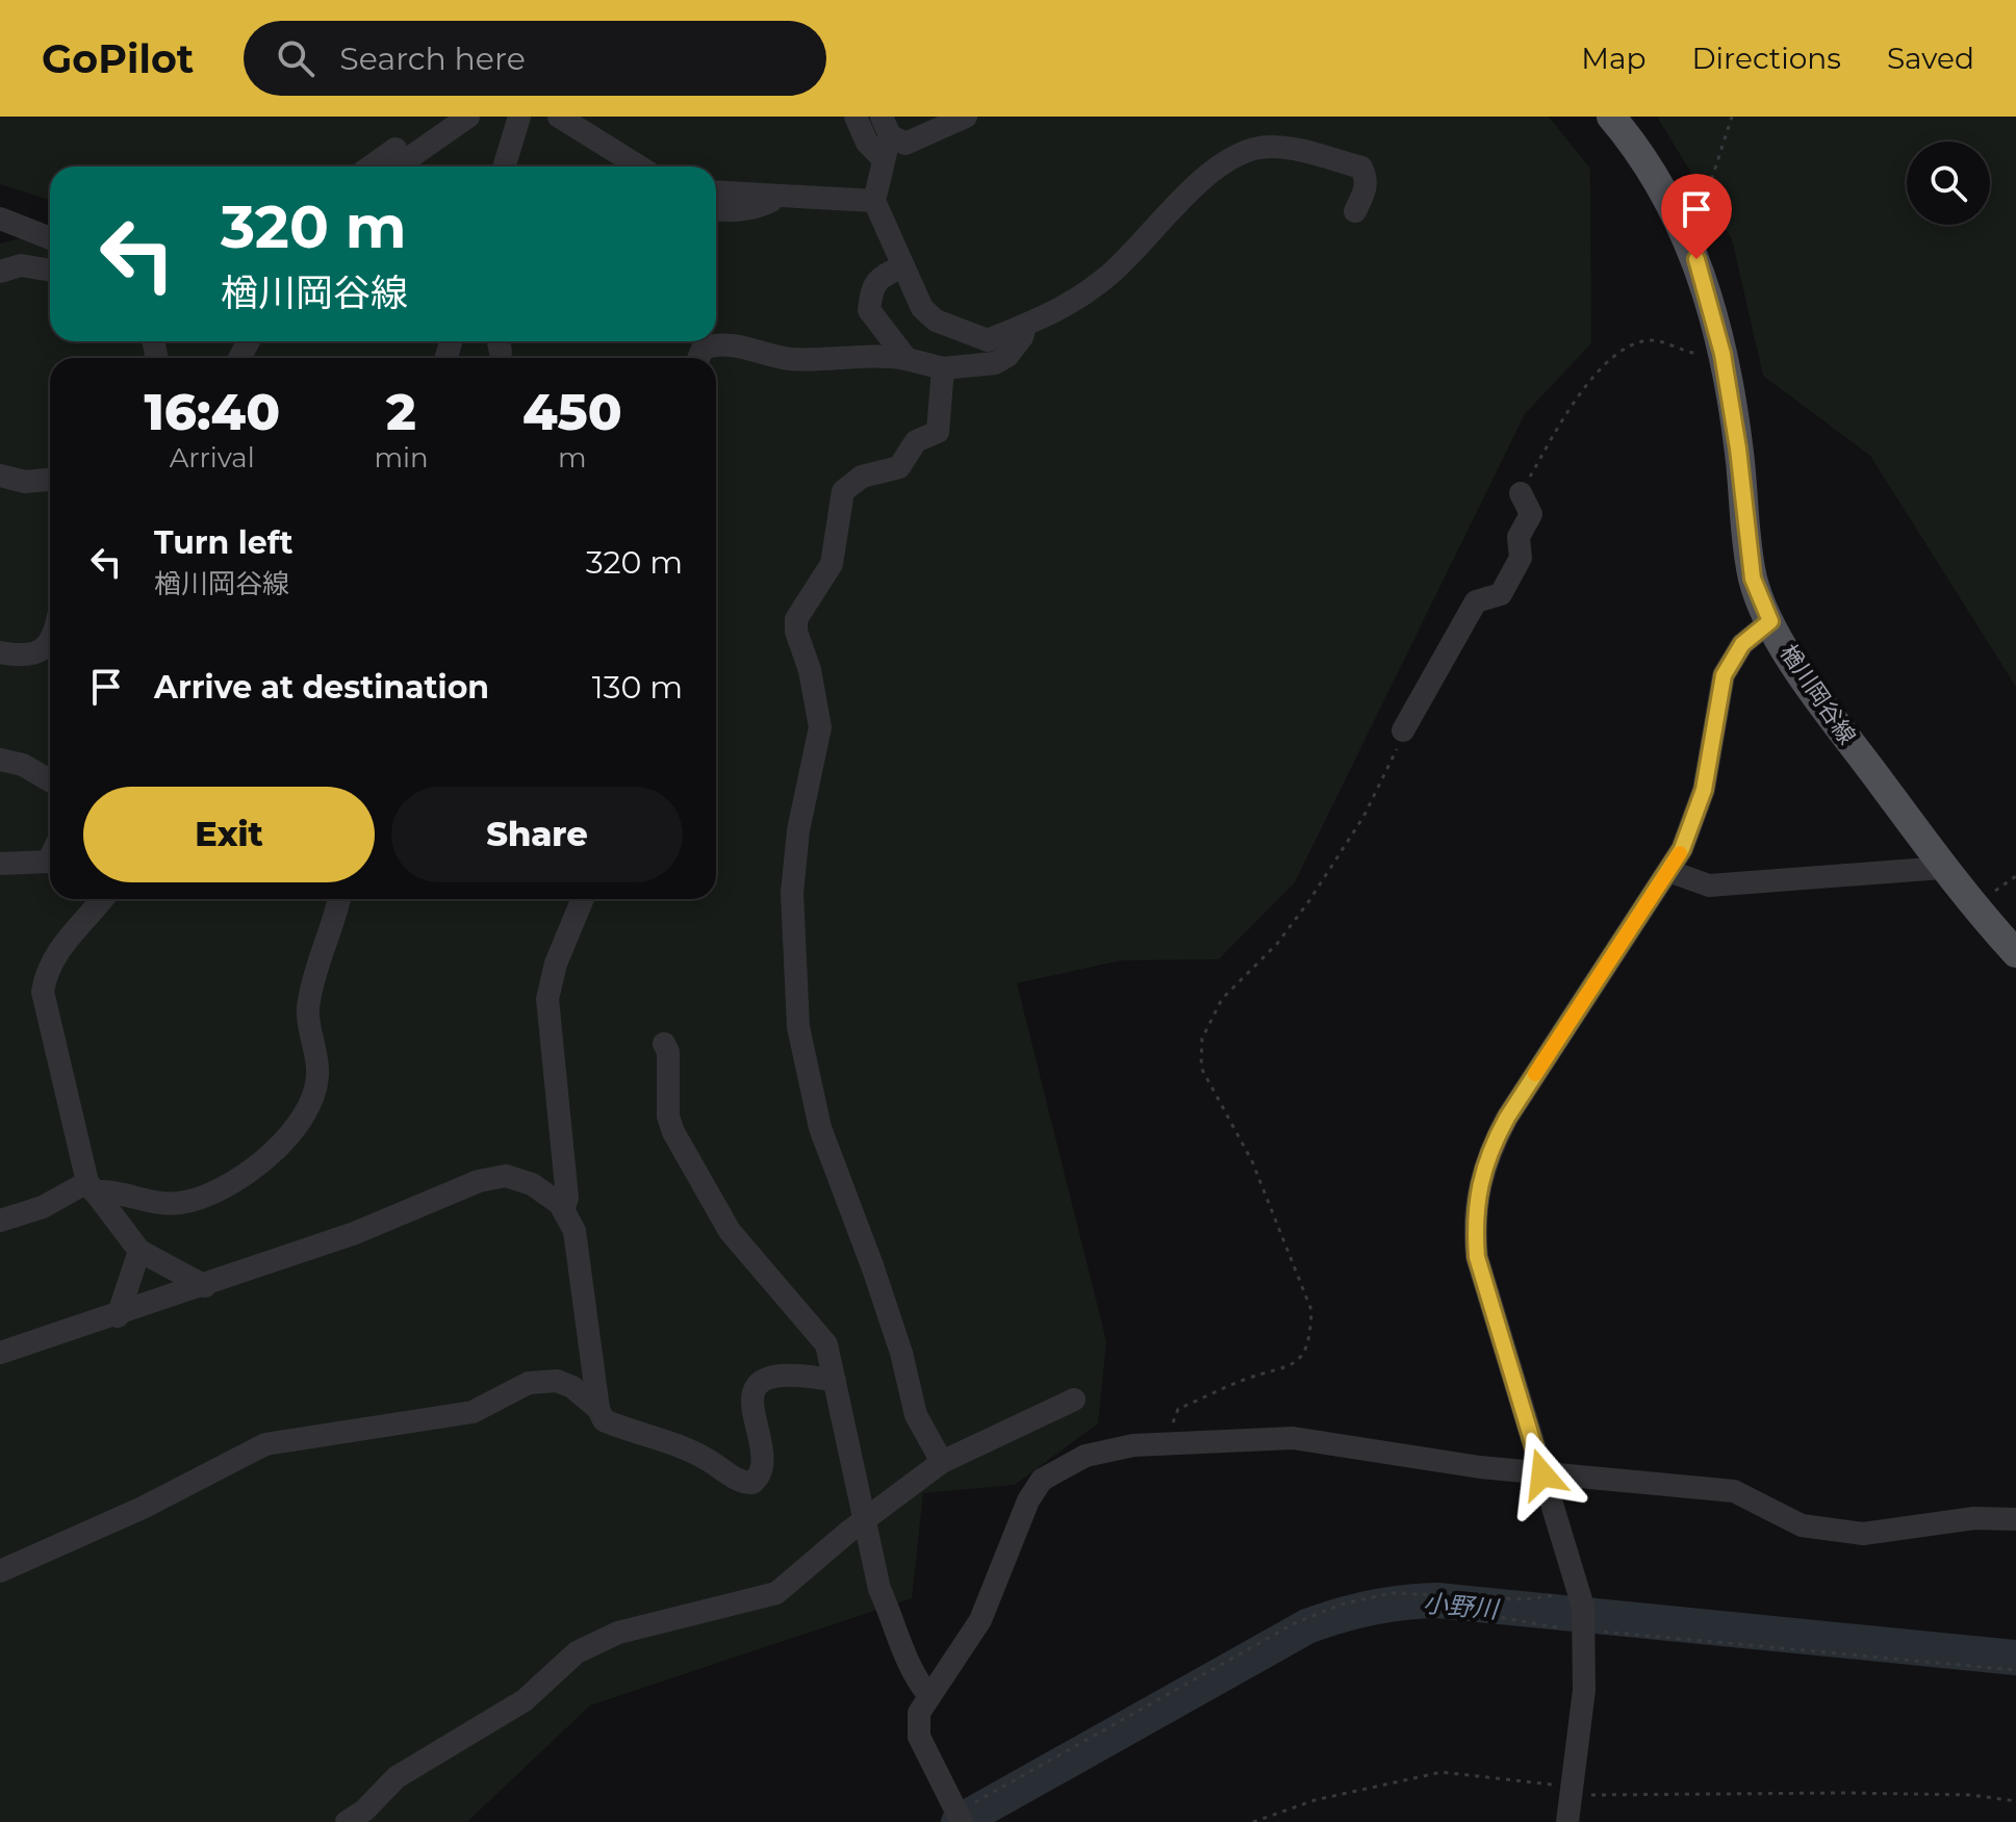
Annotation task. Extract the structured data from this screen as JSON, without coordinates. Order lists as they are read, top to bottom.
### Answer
{
  "streets": {
    "main road": ["楢川岡谷線"]
  },
  "water": ["小野川"],
  "page": {
    "header": "GoPilot",
    "search": "Search here",
    "nav": ["Map", "Directions", "Saved"],
    "turn": ["320 m", "楢川岡谷線"],
    "eta": [
      "16:40",
      "Arrival",
      "2",
      "min",
      "450",
      "m"
    ],
    "list": [
      {
        "name": "Turn left",
        "note": "楢川岡谷線",
        "value": "320 m"
      },
      {
        "name": "Arrive at destination",
        "value": "130 m"
      }
    ],
    "buttons": ["Exit", "Share"]
  }
}
